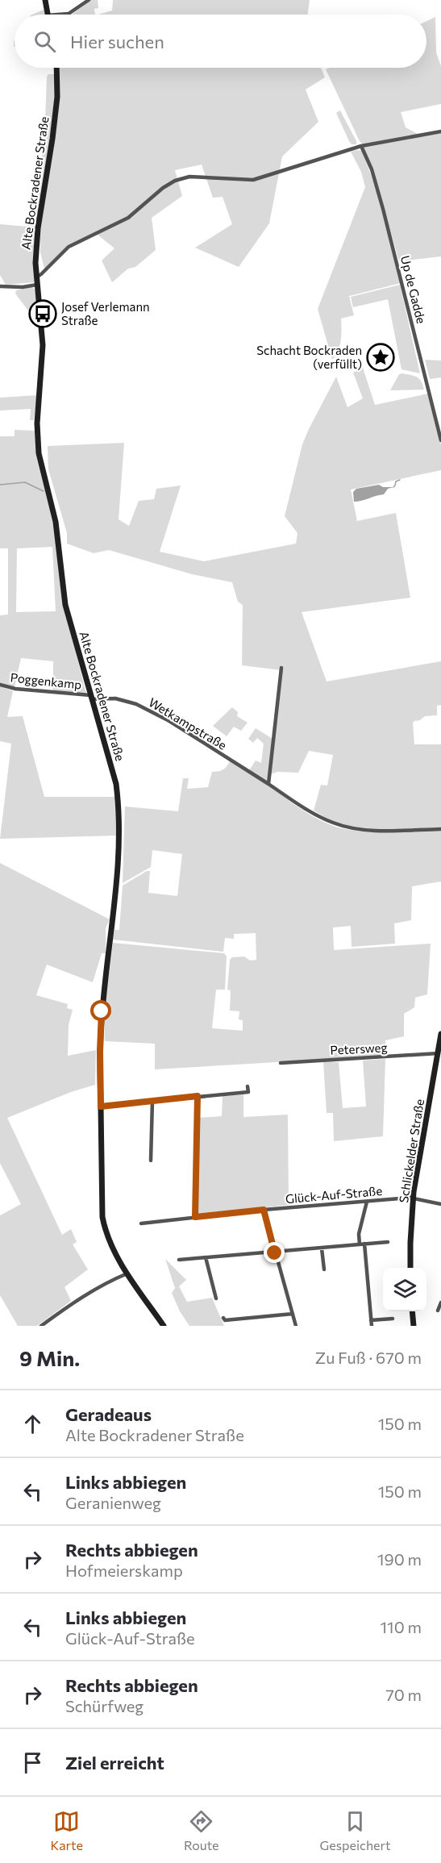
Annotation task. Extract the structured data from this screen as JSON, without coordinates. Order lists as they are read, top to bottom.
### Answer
{
  "streets": {
    "street": [
      "Alte Bockradener Straße",
      "Up de Gadde",
      "Poggenkamp",
      "Wetkampstraße",
      "Petersweg",
      "Schlickelder Straße",
      "Glück-Auf-Straße"
    ]
  },
  "crossings": [
    ["Alte Bockradener Straße", "Poggenkamp"],
    ["Alte Bockradener Straße", "Wetkampstraße"],
    ["Poggenkamp", "Wetkampstraße"],
    ["Petersweg", "Schlickelder Straße"],
    ["Schlickelder Straße", "Glück-Auf-Straße"]
  ],
  "places": {
    "bus stop": ["Josef Verlemann Straße"],
    "place": ["Schacht Bockraden (verfüllt)"]
  },
  "page": {
    "search": "Hier suchen",
    "heading": ["9 Min.", "Zu Fuß · 670 m"],
    "list": [
      ["Geradeaus", "Alte Bockradener Straße", "150 m"],
      ["Links abbiegen", "Geranienweg", "150 m"],
      ["Rechts abbiegen", "Hofmeierskamp", "190 m"],
      ["Links abbiegen", "Glück-Auf-Straße", "110 m"],
      ["Rechts abbiegen", "Schürfweg", "70 m"],
      "Ziel erreicht"
    ],
    "nav": ["Karte", "Route", "Gespeichert"]
  }
}
